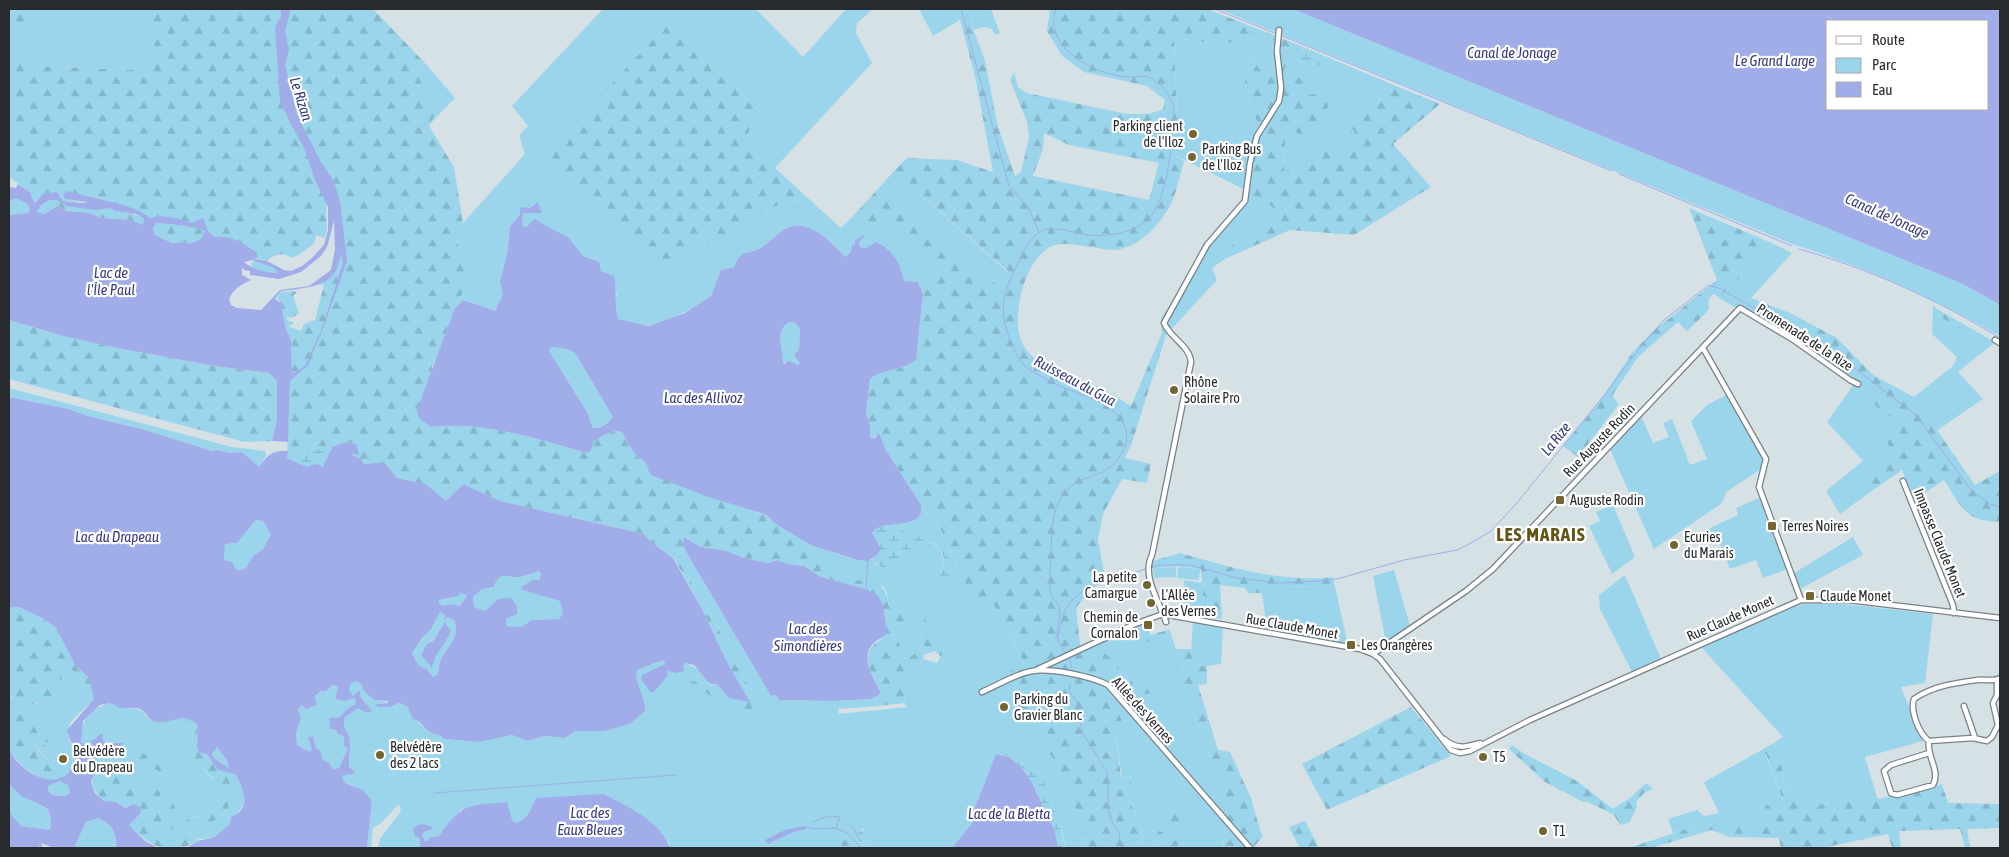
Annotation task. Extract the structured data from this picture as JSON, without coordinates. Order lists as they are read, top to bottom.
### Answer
{
  "streets": {
    "street": [
      "Promenade de la Rize",
      "Rue Auguste Rodin",
      "Impasse Claude Monet",
      "Rue Claude Monet",
      "Allée des Vernes"
    ]
  },
  "crossings": [
    ["Promenade de la Rize", "Rue Auguste Rodin"],
    ["Rue Auguste Rodin", "Rue Claude Monet"],
    ["Impasse Claude Monet", "Rue Claude Monet"]
  ],
  "districts": ["LES MARAIS"],
  "water": [
    "Canal de Jonage",
    "Le Grand Large",
    "Le Rizan",
    "Lac de l'Île Paul",
    "Ruisseau du Gua",
    "Lac des Allivoz",
    "La Rize",
    "Lac du Drapeau",
    "Lac des Simondières",
    "Lac des Eaux Bleues",
    "Lac de la Bletta"
  ],
  "places": {
    "other": [
      "Parking client de l'Iloz",
      "Parking Bus de l'Iloz",
      "Rhône Solaire Pro",
      "Ecuries du Marais",
      "La petite Camargue",
      "L'Allée des Vernes",
      "Parking du Gravier Blanc",
      "Belvédère des 2 lacs",
      "T5",
      "Belvédère du Drapeau",
      "T1"
    ],
    "transit": [
      "Auguste Rodin",
      "Terres Noires",
      "Claude Monet",
      "Chemin de Cornalon",
      "Les Orangères"
    ]
  },
  "legend": ["Route", "Parc", "Eau"]
}
